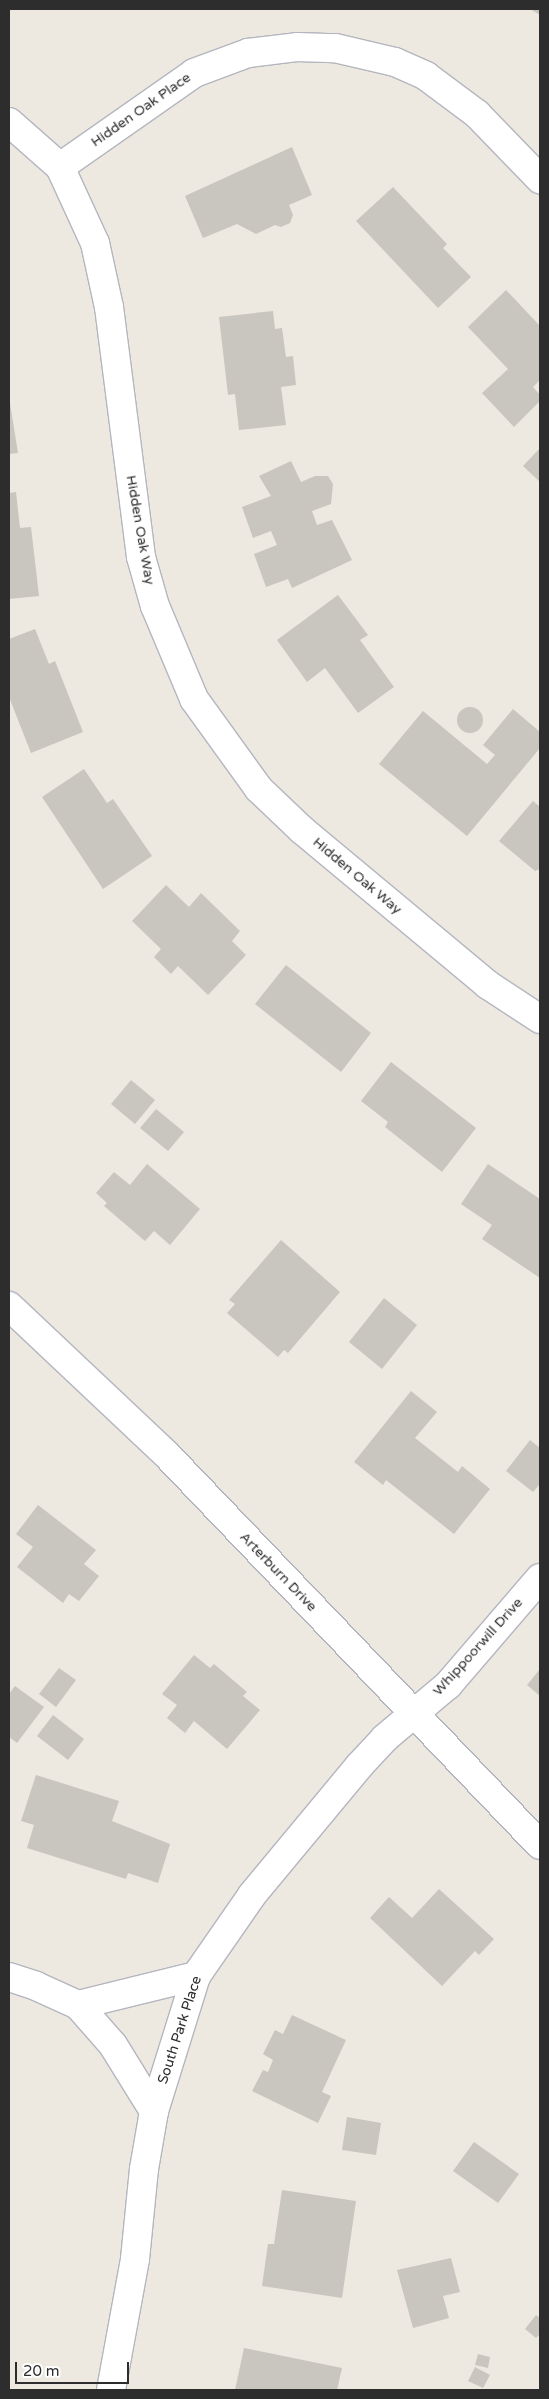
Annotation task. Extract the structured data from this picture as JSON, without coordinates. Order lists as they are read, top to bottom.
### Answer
{
  "streets": {
    "street": [
      "Hidden Oak Place",
      "Hidden Oak Way",
      "Arterburn Drive",
      "Whippoorwill Drive",
      "South Park Place"
    ]
  },
  "crossings": [
    ["Hidden Oak Place", "Hidden Oak Way"],
    ["Arterburn Drive", "Whippoorwill Drive"],
    ["Arterburn Drive", "South Park Place"],
    ["Whippoorwill Drive", "South Park Place"]
  ],
  "scale_bar": "20 m"
}
